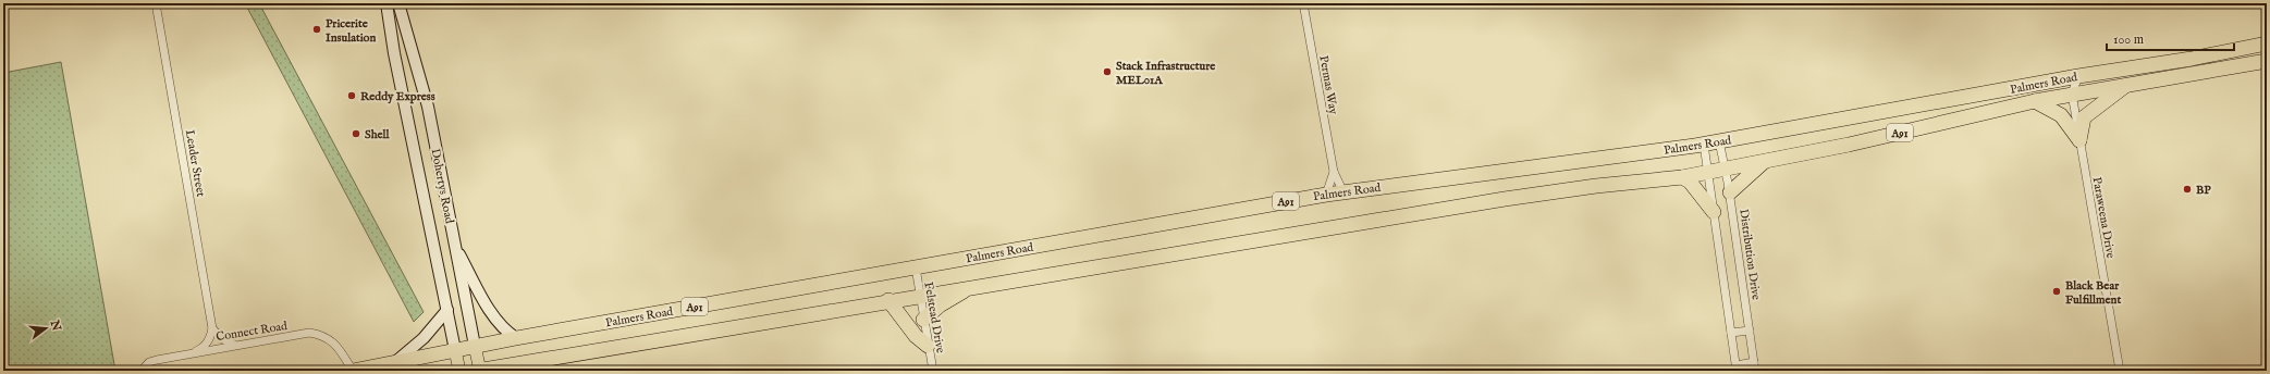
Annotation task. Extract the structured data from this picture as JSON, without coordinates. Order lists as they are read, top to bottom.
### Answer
{
  "streets": {
    "highway": ["Palmers Road", "A91"],
    "main road": ["Dohertys Road"],
    "street": [
      "Permas Way",
      "Leader Street",
      "Paraweena Drive",
      "Distribution Drive",
      "Felstead Drive",
      "Connect Road"
    ]
  },
  "crossings": [
    ["Palmers Road", "Permas Way"],
    ["Palmers Road", "Dohertys Road"],
    ["Palmers Road", "Paraweena Drive"],
    ["Palmers Road", "Distribution Drive"],
    ["Palmers Road", "Felstead Drive"],
    ["Palmers Road", "Connect Road"]
  ],
  "places": [
    "Pricerite Insulation",
    "Stack Infrastructure MEL01A",
    "Reddy Express",
    "Shell",
    "BP",
    "Black Bear Fulfillment"
  ],
  "scale_bar": "100 m",
  "north": "right"
}
